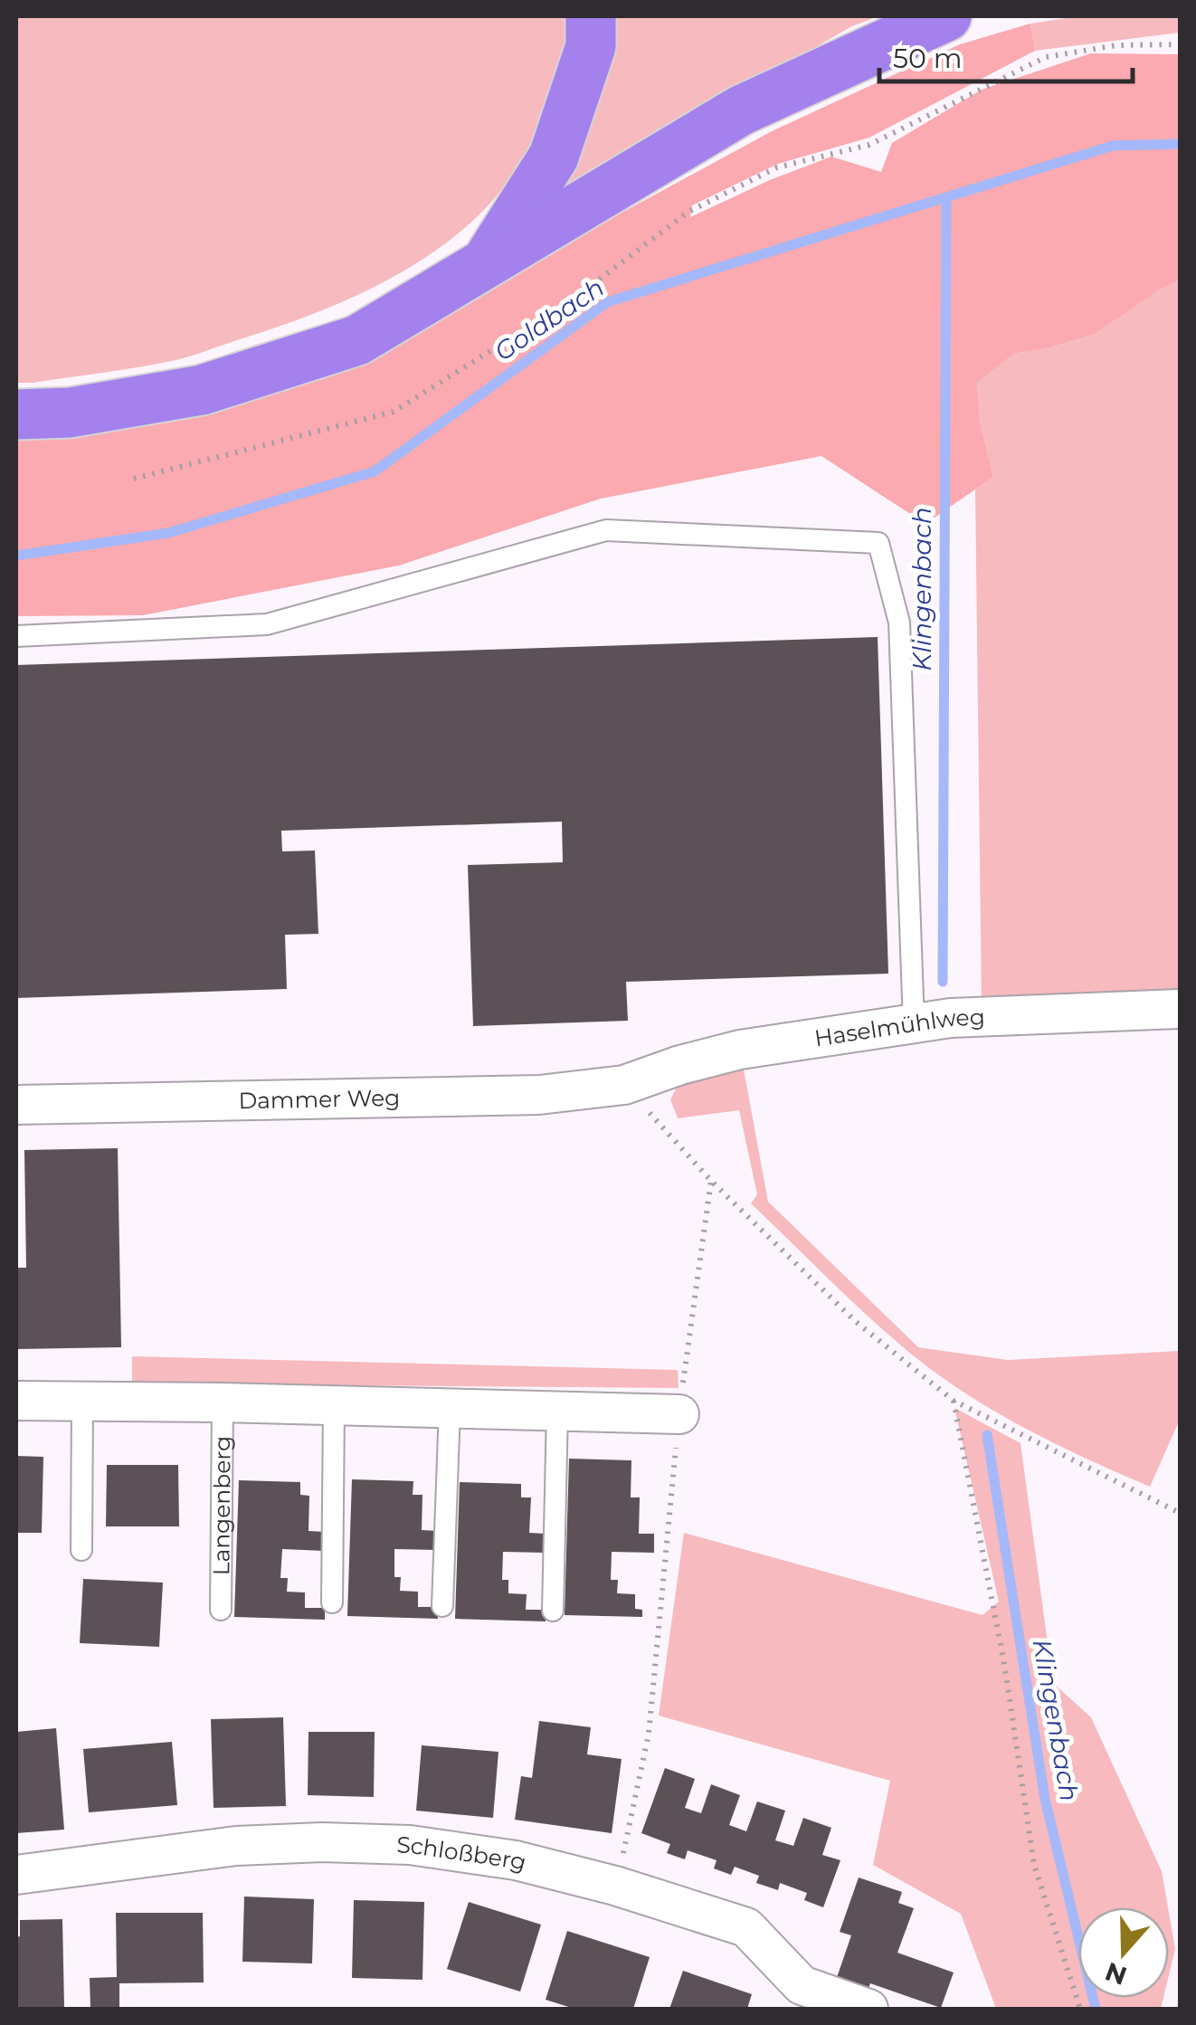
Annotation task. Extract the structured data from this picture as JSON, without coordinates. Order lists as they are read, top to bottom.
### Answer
{
  "streets": {
    "street": [
      "Haselmühlweg",
      "Dammer Weg",
      "Langenberg",
      "Schloßberg"
    ]
  },
  "crossings": [
    ["Haselmühlweg", "Dammer Weg"]
  ],
  "water": ["Goldbach", "Klingenbach"],
  "scale_bar": "50 m",
  "north": "bottom"
}
